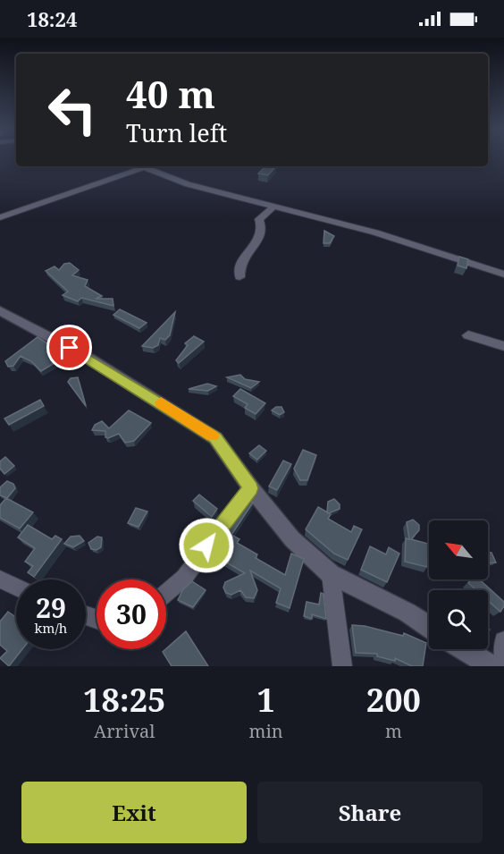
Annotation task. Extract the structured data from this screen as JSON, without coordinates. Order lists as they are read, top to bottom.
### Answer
{
  "north": "top left",
  "page": {
    "status": "18:24",
    "turn": ["40 m", "Turn left"],
    "speed": "29 km/h",
    "limit": "30",
    "eta": [
      "18:25",
      "Arrival",
      "1",
      "min",
      "200",
      "m"
    ],
    "buttons": ["Exit", "Share"]
  }
}
